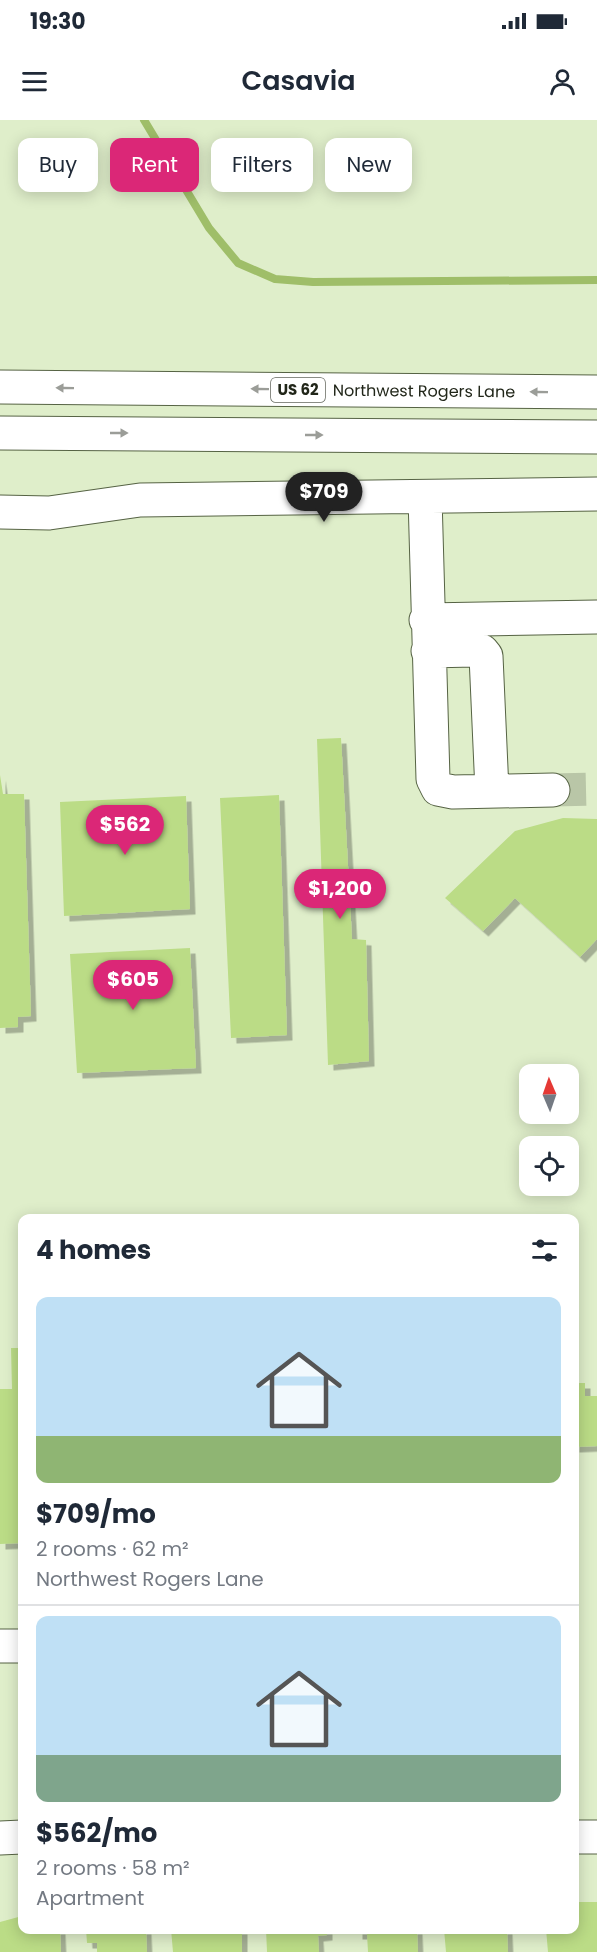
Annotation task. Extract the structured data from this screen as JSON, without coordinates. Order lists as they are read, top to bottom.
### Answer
{
  "streets": {
    "main road": ["US 62", "Northwest Rogers Lane"]
  },
  "north": "top",
  "page": {
    "status": "19:30",
    "header": "Casavia",
    "chip": [
      "Buy",
      "Rent",
      "Filters",
      "New"
    ],
    "price": [
      "$709",
      "$562",
      "$1,200",
      "$605"
    ],
    "heading": "4 homes",
    "list": [
      {
        "name": "$709/mo",
        "note": "2 rooms · 62 m² · Northwest Rogers Lane"
      },
      {
        "name": "$562/mo",
        "note": "2 rooms · 58 m² · Apartment"
      }
    ]
  }
}
